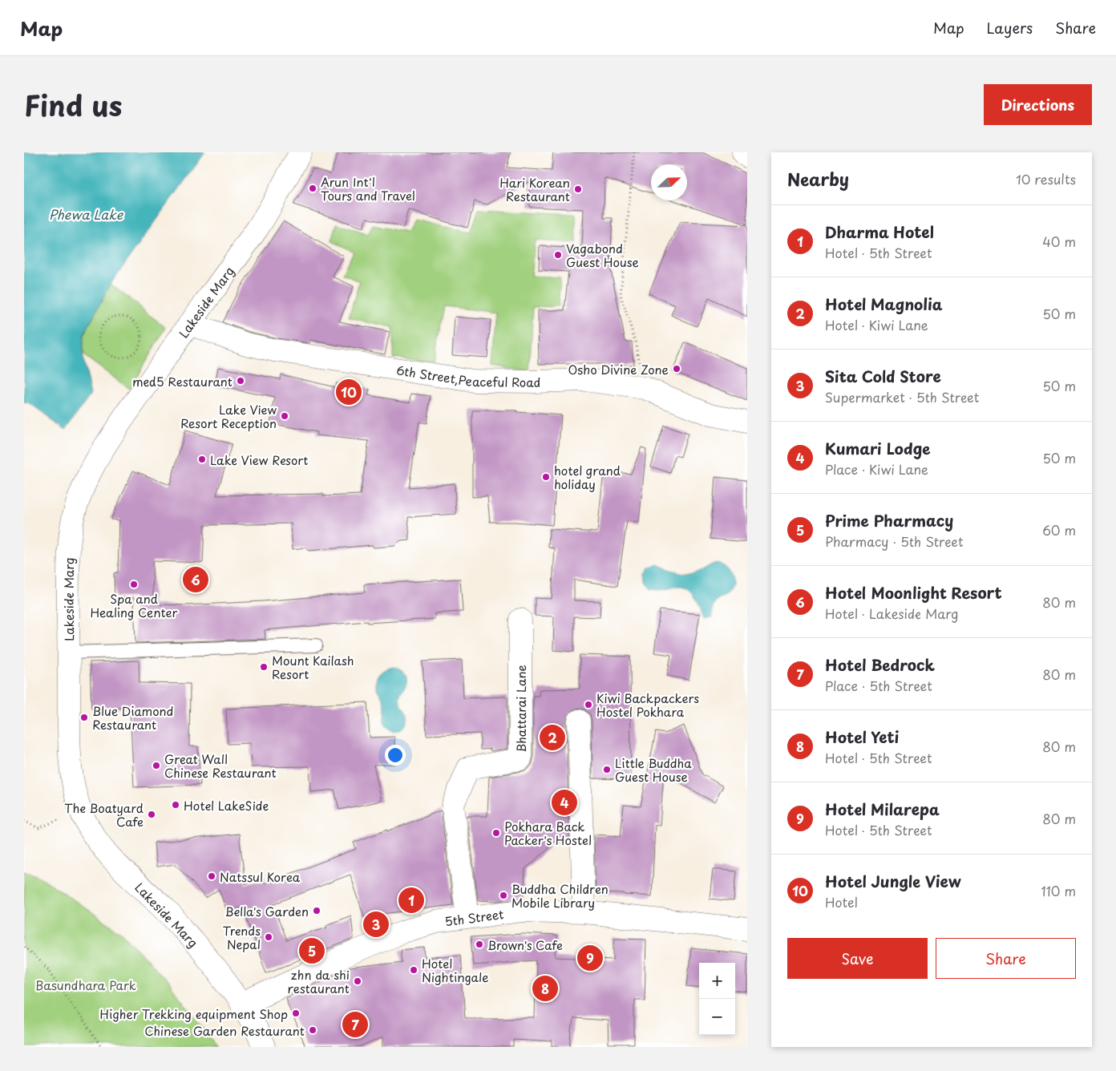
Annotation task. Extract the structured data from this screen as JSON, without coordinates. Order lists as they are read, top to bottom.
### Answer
{
  "streets": {
    "street": [
      "Lakeside Marg",
      "6th Street,Peaceful Road",
      "Bhattarai Lane",
      "5th Street"
    ]
  },
  "crossings": [
    ["Lakeside Marg", "6th Street,Peaceful Road"],
    ["Lakeside Marg", "5th Street"],
    ["Bhattarai Lane", "5th Street"]
  ],
  "water": ["Phewa Lake"],
  "parks": ["Basundhara Park"],
  "places": [
    "Arun Int'l Tours and Travel",
    "Hari Korean Restaurant",
    "Vagabond Guest House",
    "Osho Divine Zone",
    "med5 Restaurant",
    "Lake View Resort Reception",
    "Lake View Resort",
    "hotel grand holiday",
    "Spa and Healing Center",
    "Mount Kailash Resort",
    "Kiwi Backpackers Hostel Pokhara",
    "Blue Diamond Restaurant",
    "Great Wall Chinese Restaurant",
    "Little Buddha Guest House",
    "Hotel LakeSide",
    "The Boatyard Cafe",
    "Pokhara Back Packer's Hostel",
    "Natssul Korea",
    "Buddha Children Mobile Library",
    "Bella's Garden",
    "Trends Nepal",
    "Brown's Cafe",
    "Hotel Nightingale",
    "zhn da shi restaurant",
    "Higher Trekking equipment Shop",
    "Chinese Garden Restaurant"
  ],
  "north": "top right",
  "page": {
    "header": "Map",
    "nav": ["Map", "Layers", "Share"],
    "title": "Find us",
    "buttons": [
      "Directions",
      ["Save", "Share"]
    ],
    "heading": ["Nearby", "10 results"],
    "list": [
      {
        "mark": "1",
        "name": "Dharma Hotel",
        "note": "Hotel · 5th Street",
        "value": "40 m"
      },
      {
        "mark": "2",
        "name": "Hotel Magnolia",
        "note": "Hotel · Kiwi Lane",
        "value": "50 m"
      },
      {
        "mark": "3",
        "name": "Sita Cold Store",
        "note": "Supermarket · 5th Street",
        "value": "50 m"
      },
      {
        "mark": "4",
        "name": "Kumari Lodge",
        "note": "Place · Kiwi Lane",
        "value": "50 m"
      },
      {
        "mark": "5",
        "name": "Prime Pharmacy",
        "note": "Pharmacy · 5th Street",
        "value": "60 m"
      },
      {
        "mark": "6",
        "name": "Hotel Moonlight Resort",
        "note": "Hotel · Lakeside Marg",
        "value": "80 m"
      },
      {
        "mark": "7",
        "name": "Hotel Bedrock",
        "note": "Place · 5th Street",
        "value": "80 m"
      },
      {
        "mark": "8",
        "name": "Hotel Yeti",
        "note": "Hotel · 5th Street",
        "value": "80 m"
      },
      {
        "mark": "9",
        "name": "Hotel Milarepa",
        "note": "Hotel · 5th Street",
        "value": "80 m"
      },
      {
        "mark": "10",
        "name": "Hotel Jungle View",
        "note": "Hotel",
        "value": "110 m"
      }
    ],
    "pins": [
      "10",
      "6",
      "2",
      "4",
      "1",
      "3",
      "5",
      "9",
      "8",
      "7"
    ],
    "map_buttons": ["+", "−"]
  }
}
